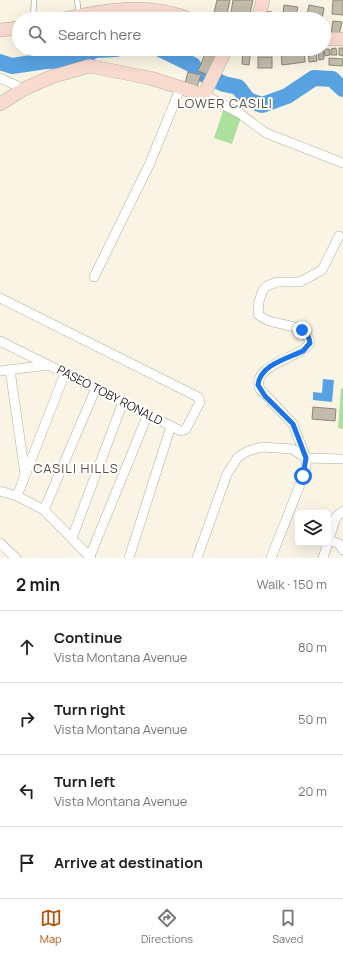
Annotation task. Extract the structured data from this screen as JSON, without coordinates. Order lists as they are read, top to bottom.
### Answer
{
  "streets": {
    "street": ["PASEO TOBY RONALD"]
  },
  "districts": ["LOWER CASILI", "CASILI HILLS"],
  "page": {
    "search": "Search here",
    "heading": ["2 min", "Walk · 150 m"],
    "list": [
      ["Continue", "Vista Montana Avenue", "80 m"],
      ["Turn right", "Vista Montana Avenue", "50 m"],
      ["Turn left", "Vista Montana Avenue", "20 m"],
      "Arrive at destination"
    ],
    "nav": ["Map", "Directions", "Saved"]
  }
}
